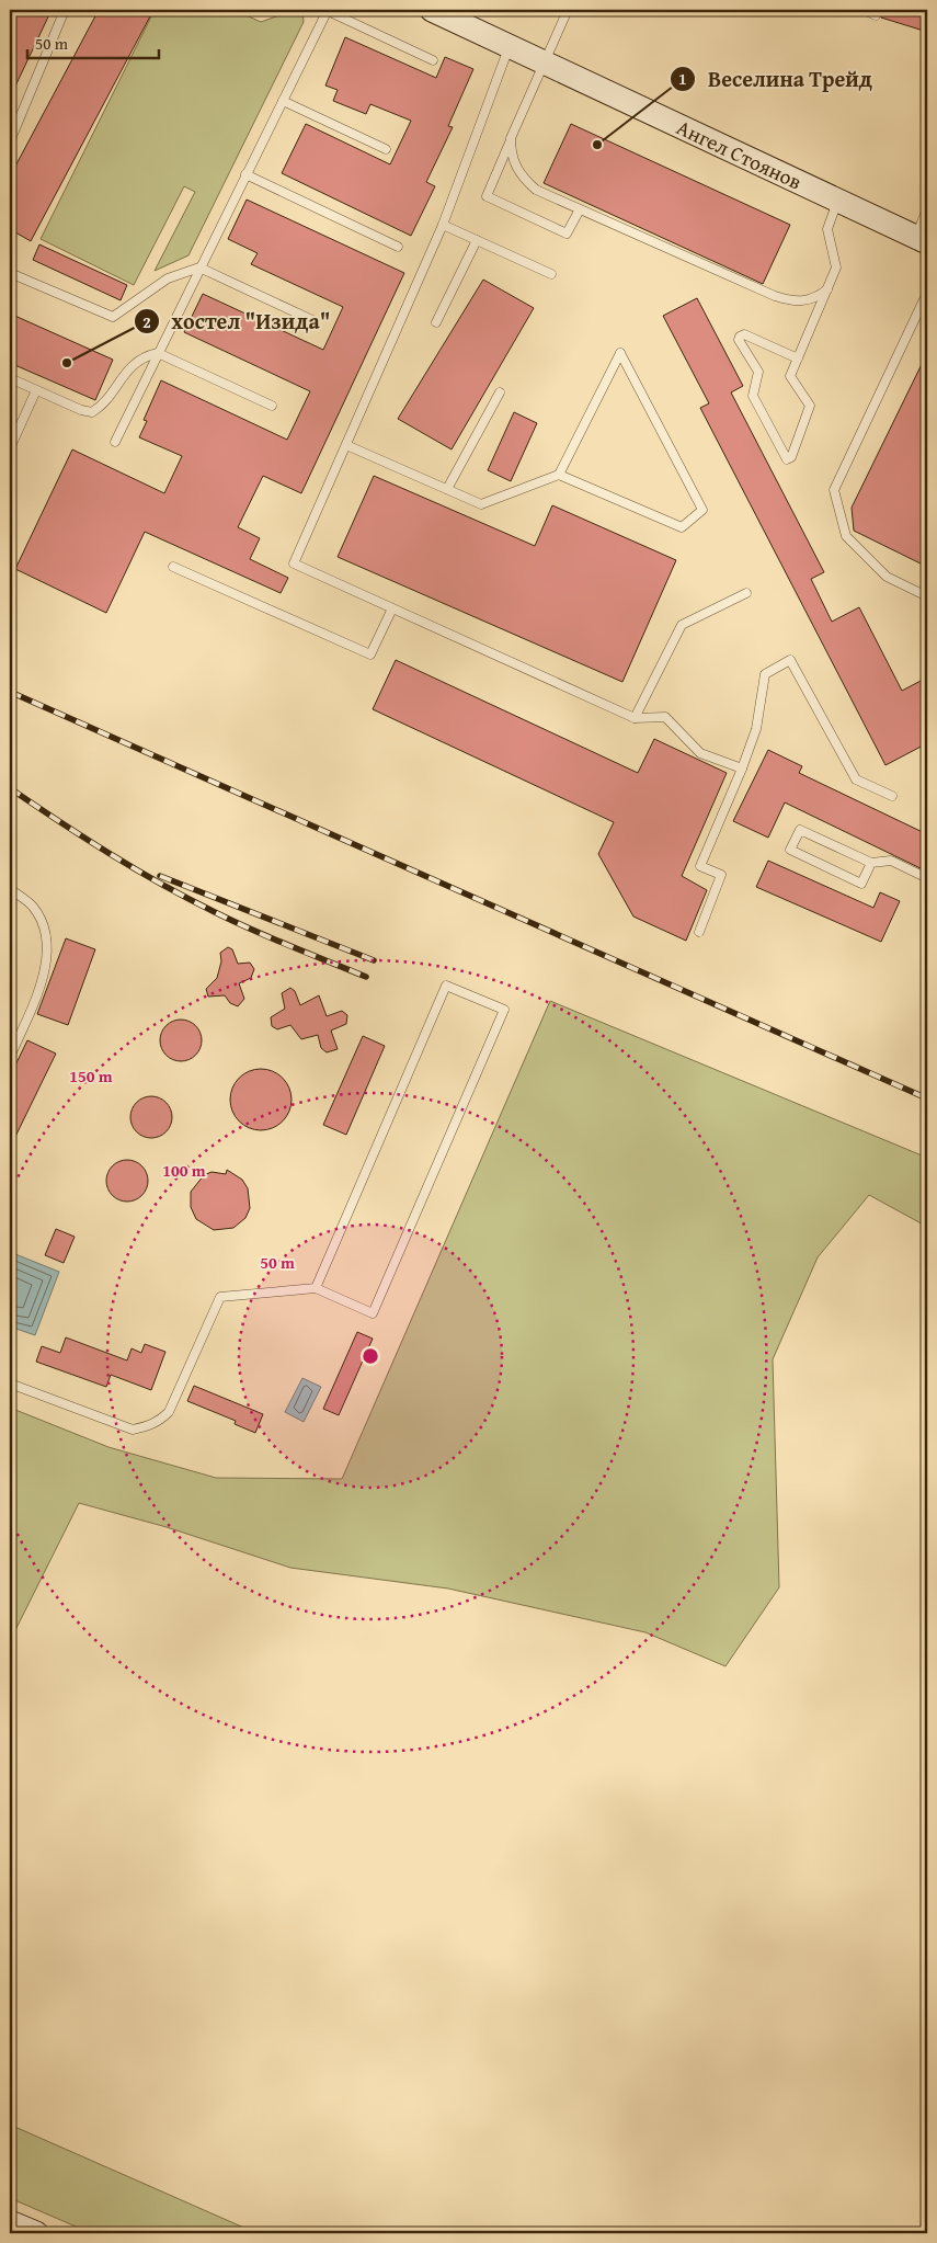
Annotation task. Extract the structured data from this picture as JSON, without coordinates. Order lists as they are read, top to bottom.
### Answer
{
  "streets": {
    "street": ["Ангел Стоянов"]
  },
  "places": ["Веселина Трейд", "хостел \"Изида\""],
  "scale_bar": "50 m",
  "rings": ["150 m", "100 m", "50 m"]
}
